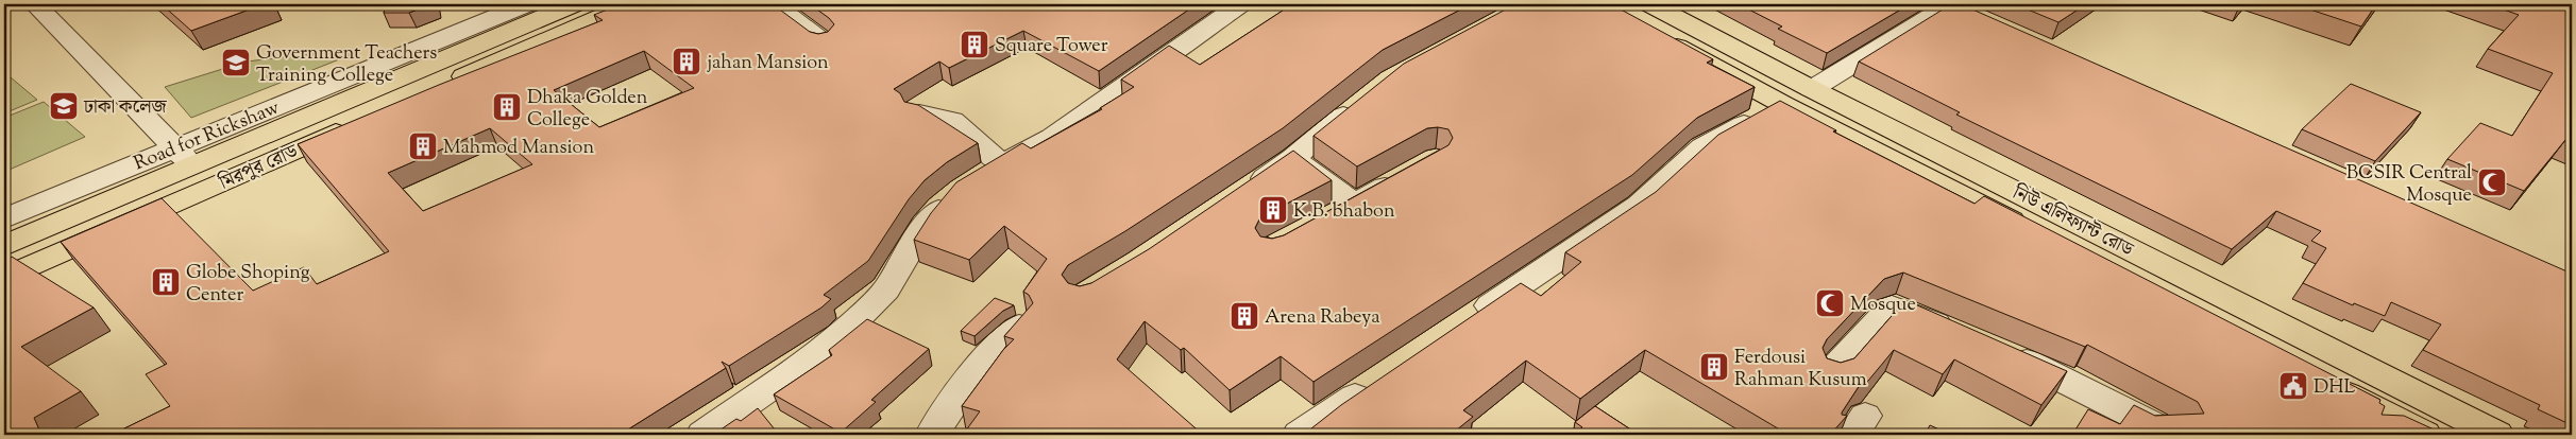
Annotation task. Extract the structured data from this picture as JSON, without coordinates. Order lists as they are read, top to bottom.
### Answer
{
  "streets": {
    "highway": ["মিরপুর রোড", "নিউ এলিফ্যান্ট রোড"],
    "street": ["Road for Rickshaw"]
  },
  "crossings": [
    ["Road for Rickshaw", "মিরপুর রোড"]
  ],
  "places": {
    "building": [
      "Square Tower",
      "jahan Mansion",
      "Dhaka Golden College",
      "Mahmod Mansion",
      "K.B. bhabon",
      "Globe Shoping Center",
      "Arena Rabeya",
      "Ferdousi Rahman Kusum"
    ],
    "school or university": ["Government Teachers Training College", "ঢাকা কলেজ"],
    "mosque": ["BCSIR Central Mosque", "Mosque"],
    "public building": ["DHL"]
  }
}
